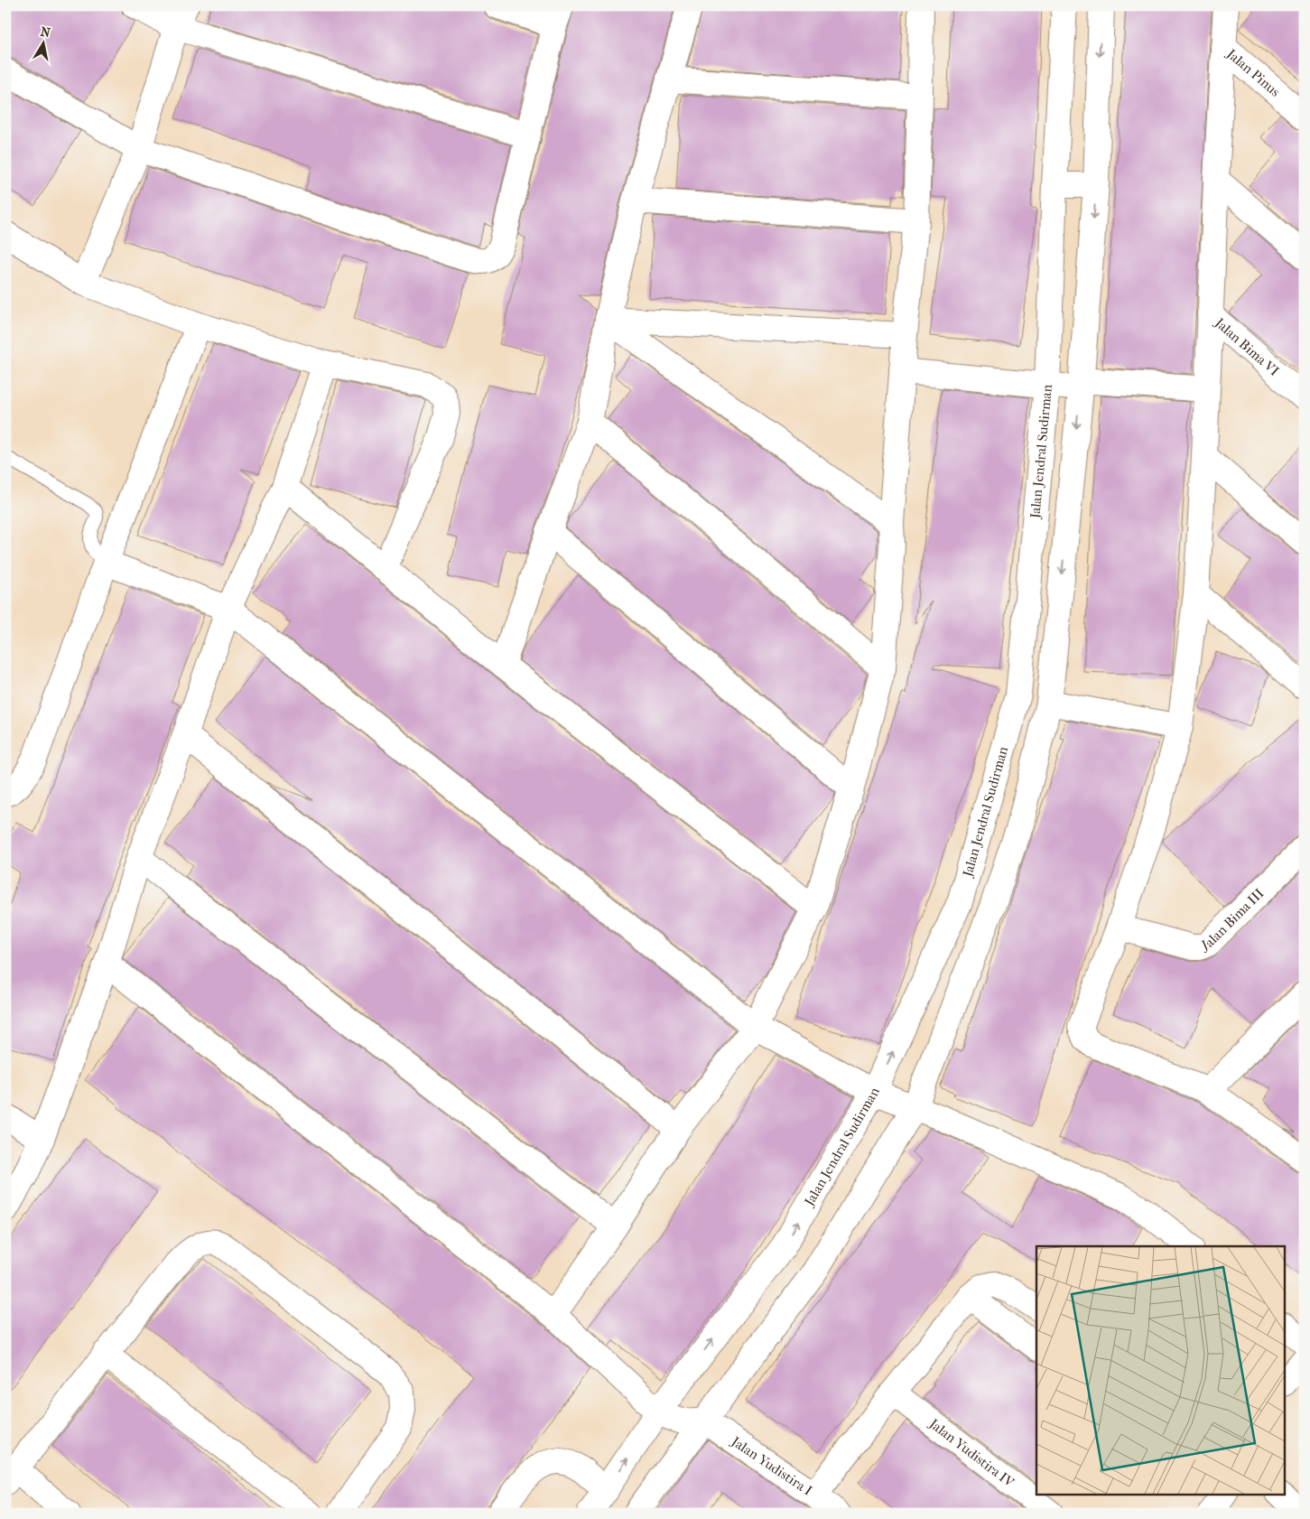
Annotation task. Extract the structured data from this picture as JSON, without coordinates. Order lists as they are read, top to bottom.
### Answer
{
  "streets": {
    "street": [
      "Jalan Pinus",
      "Jalan Bima VI",
      "Jalan Jendral Sudirman",
      "Jalan Bima III",
      "Jalan Yudistira IV",
      "Jalan Yudistira I"
    ]
  },
  "north": "top"
}
